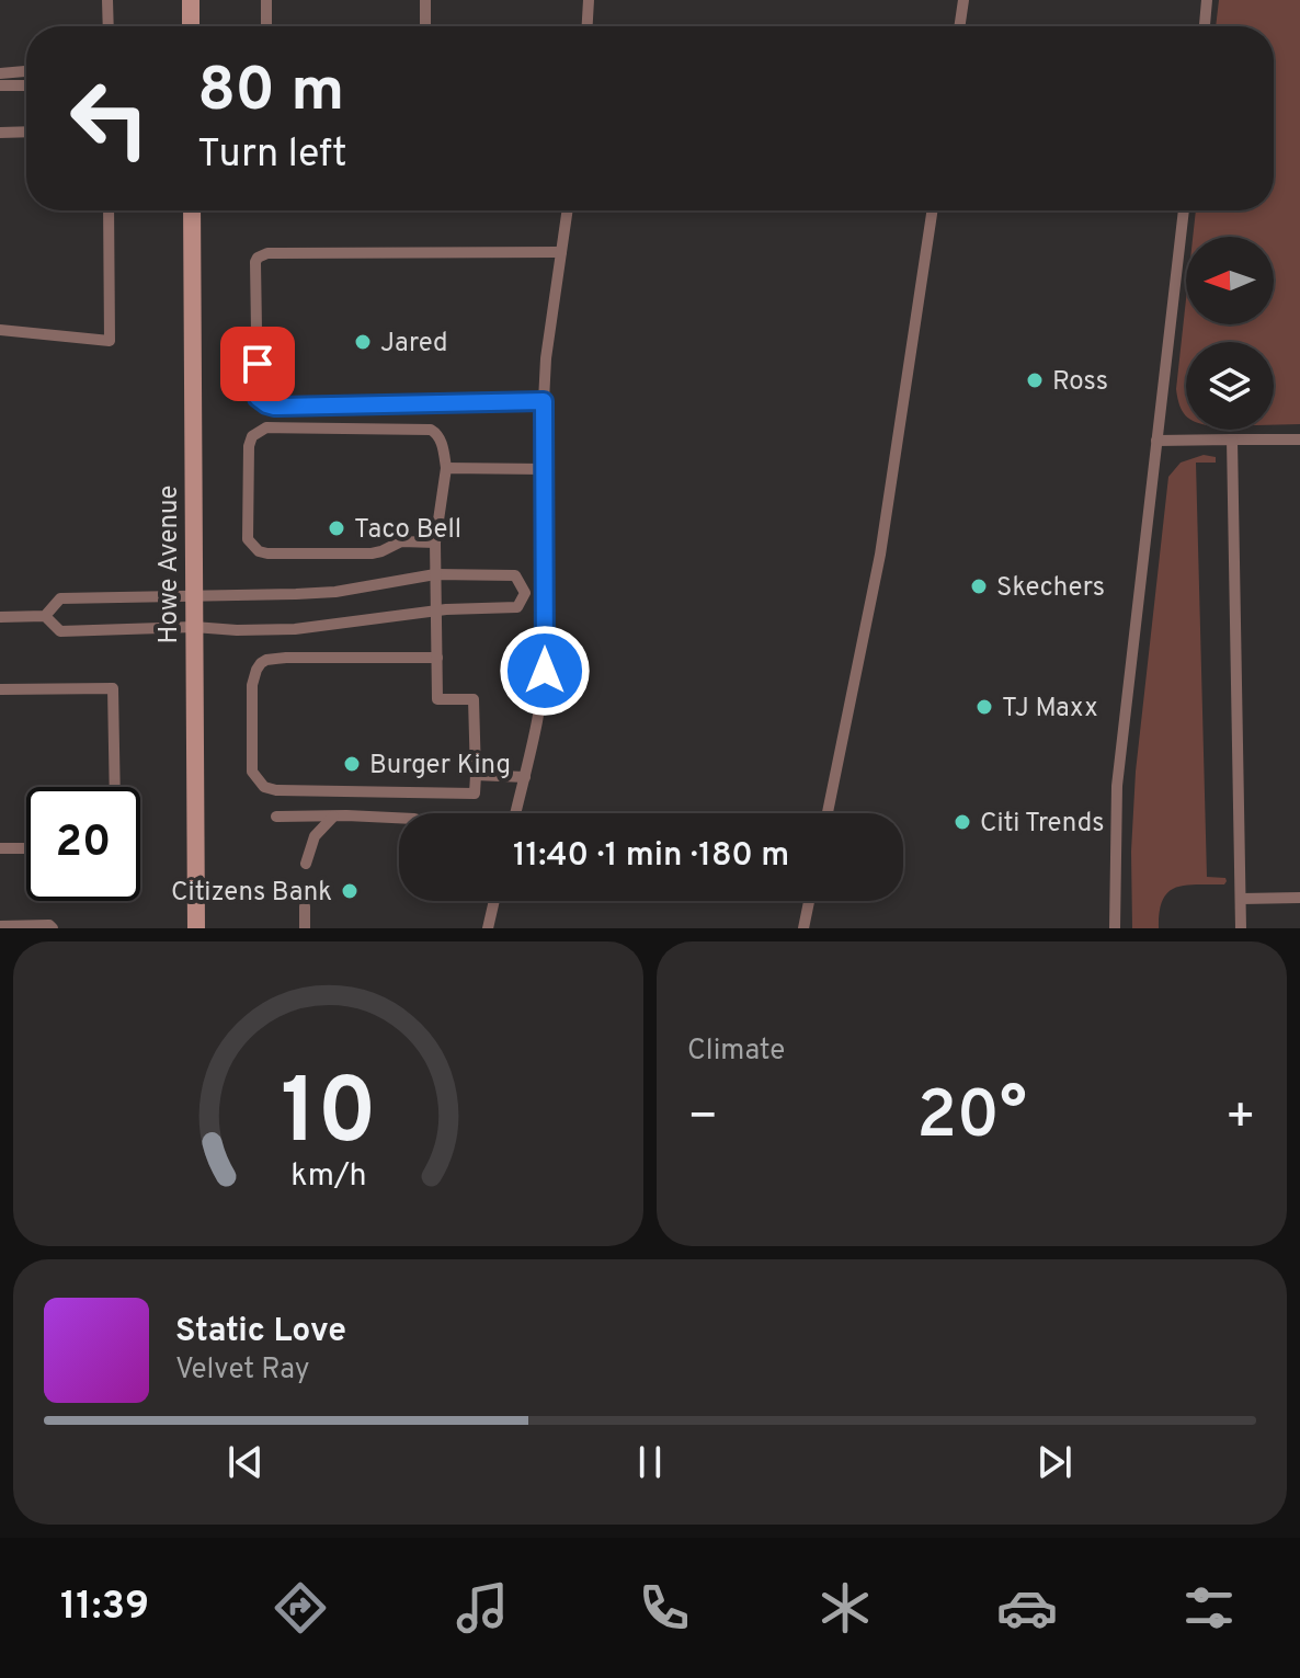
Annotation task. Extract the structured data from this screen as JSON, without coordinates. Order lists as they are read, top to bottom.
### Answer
{
  "streets": {
    "street": ["Howe Avenue"]
  },
  "places": [
    "Jared",
    "Ross",
    "Taco Bell",
    "Skechers",
    "TJ Maxx",
    "Burger King",
    "Citi Trends",
    "Citizens Bank"
  ],
  "north": "left",
  "page": {
    "turn": ["80 m", "Turn left"],
    "limit": "20",
    "trip": "11:40 · 1 min · 180 m",
    "tile": "Climate",
    "heat": ["−", "20°", "+"],
    "song": ["Static Love", "Velvet Ray"],
    "tabs": "11:39",
    "gauge": ["10", "km/h"]
  }
}
